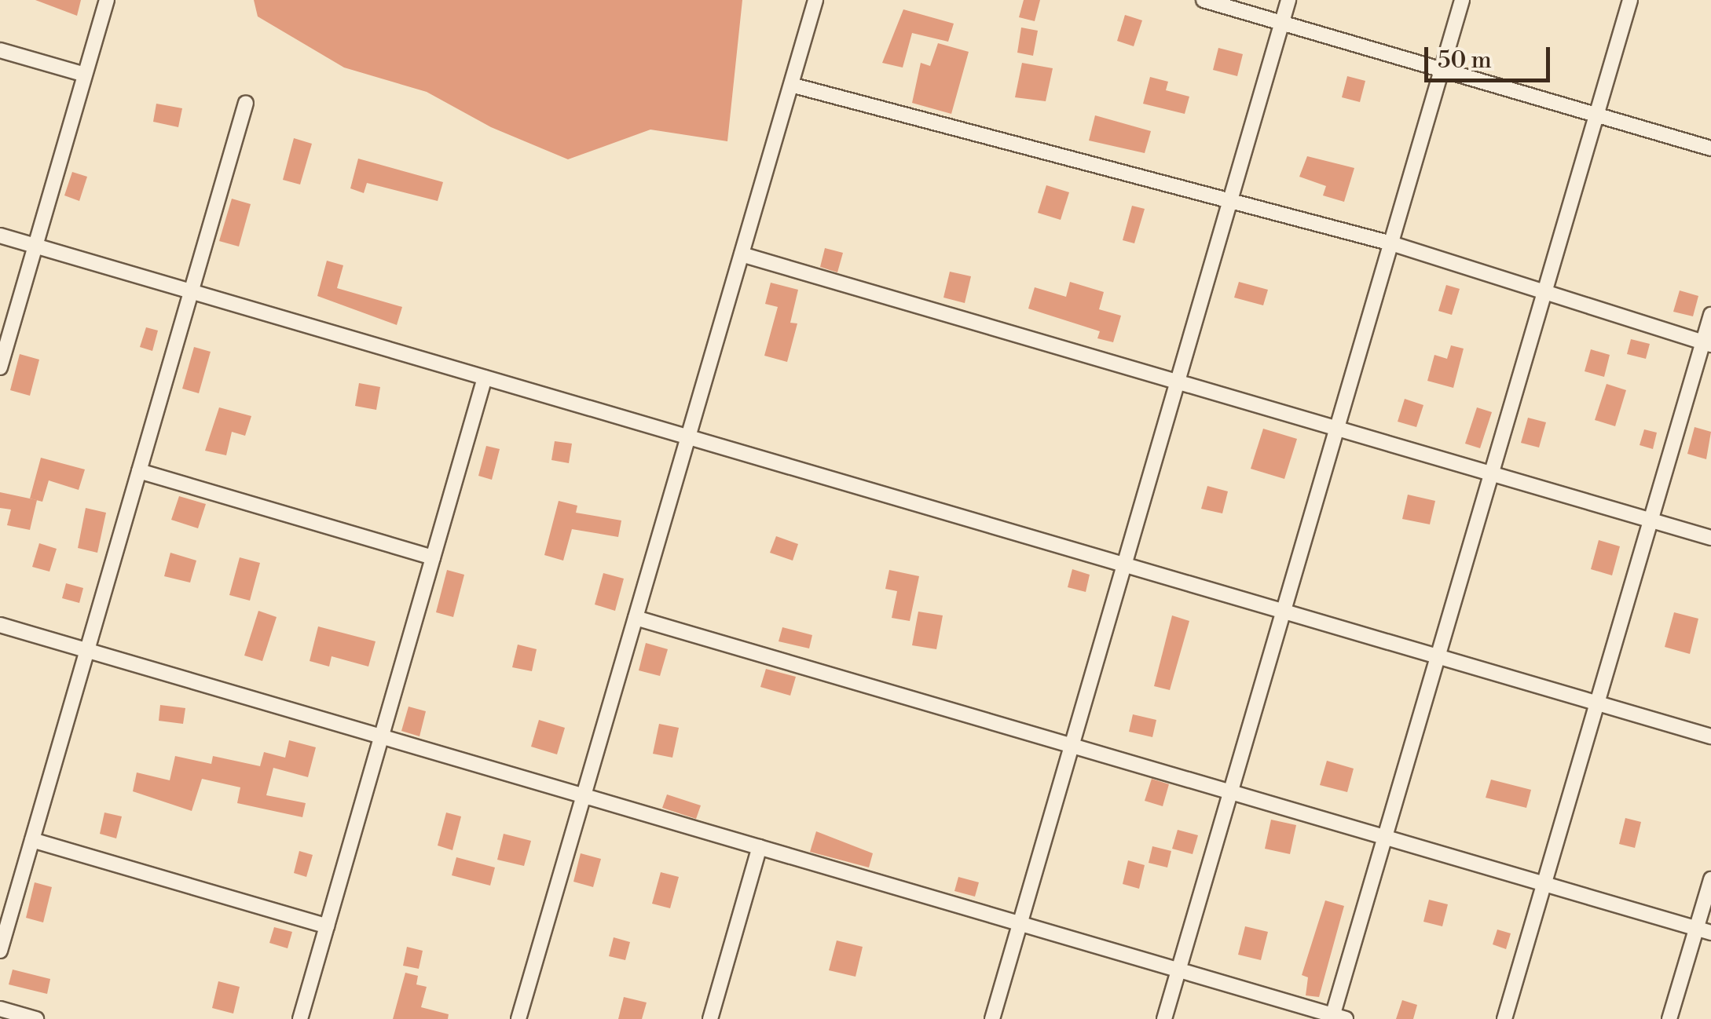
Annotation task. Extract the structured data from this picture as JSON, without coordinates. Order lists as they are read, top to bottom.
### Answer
{
  "scale_bar": "50 m"
}
